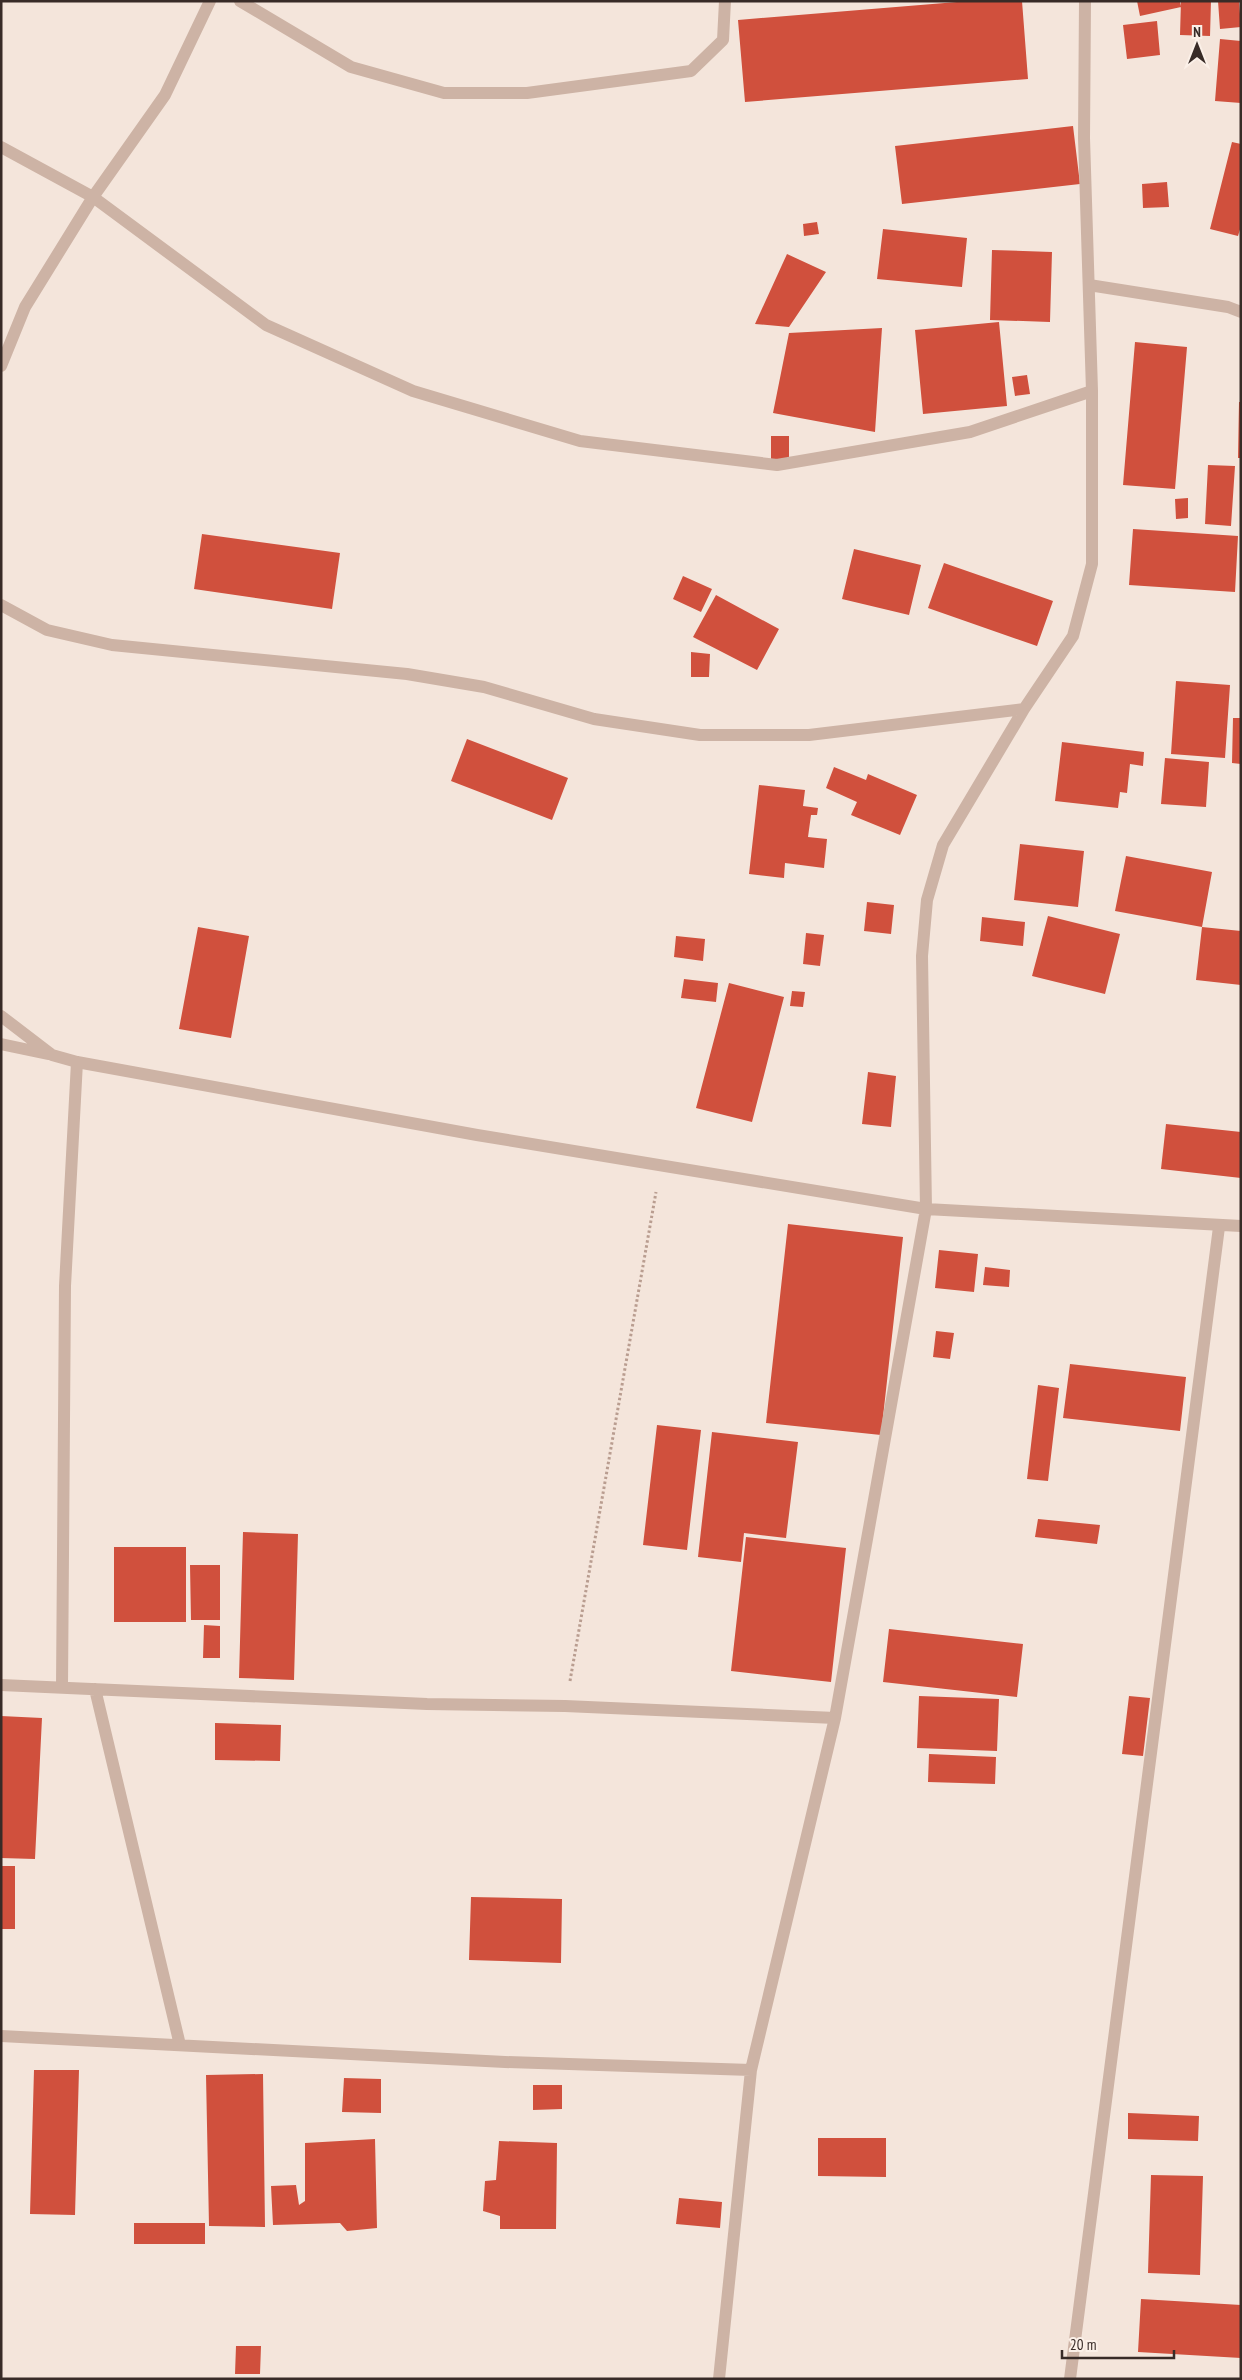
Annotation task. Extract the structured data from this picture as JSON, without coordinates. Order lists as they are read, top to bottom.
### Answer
{
  "scale_bar": "20 m",
  "north": "top"
}
